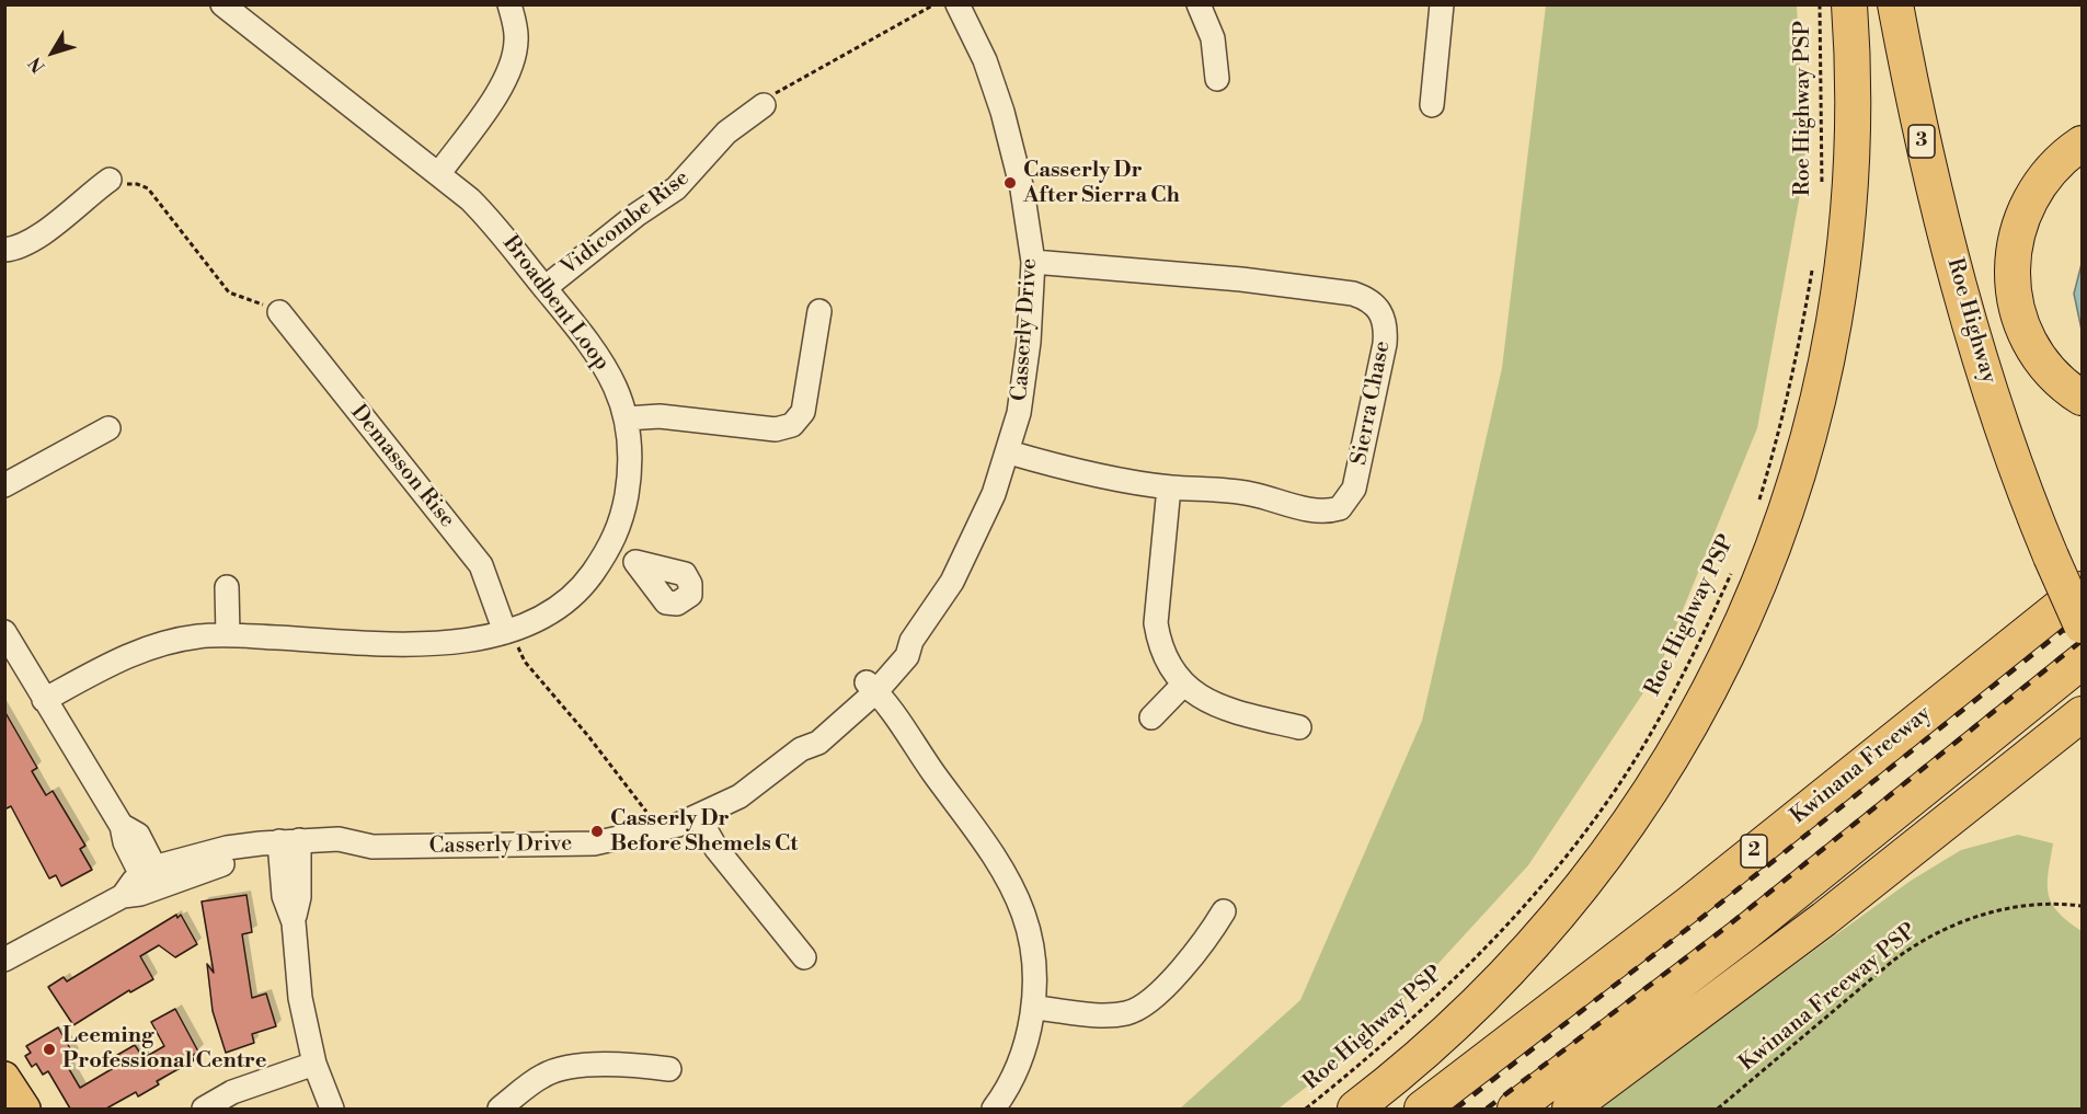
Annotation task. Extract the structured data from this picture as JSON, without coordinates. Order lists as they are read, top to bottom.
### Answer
{
  "streets": {
    "highway": [
      "3",
      "Roe Highway",
      "Kwinana Freeway",
      "2"
    ],
    "street": [
      "Vidicombe Rise",
      "Broadbent Loop",
      "Casserly Drive",
      "Sierra Chase",
      "Demasson Rise"
    ],
    "path": ["Roe Highway PSP", "Kwinana Freeway PSP"]
  },
  "crossings": [
    ["Vidicombe Rise", "Broadbent Loop"],
    ["Broadbent Loop", "Demasson Rise"],
    ["Casserly Drive", "Sierra Chase"]
  ],
  "places": ["Casserly Dr After Sierra Ch", "Casserly Dr Before Shemels Ct", "Leeming Professional Centre"],
  "north": "bottom left"
}
